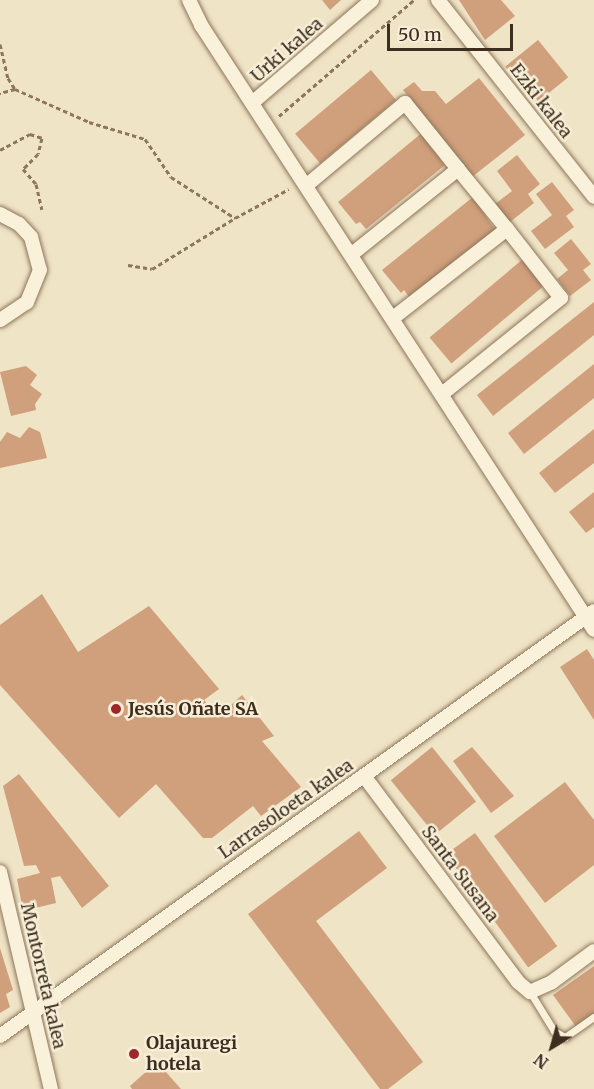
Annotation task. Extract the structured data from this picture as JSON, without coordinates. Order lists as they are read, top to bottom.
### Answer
{
  "streets": {
    "street": [
      "Urki kalea",
      "Ezki kalea",
      "Larrasoloeta kalea",
      "Santa Susana",
      "Montorreta kalea"
    ]
  },
  "crossings": [
    ["Larrasoloeta kalea", "Santa Susana"],
    ["Larrasoloeta kalea", "Montorreta kalea"]
  ],
  "places": ["Jesús Oñate SA", "Olajauregi hotela"],
  "scale_bar": "50 m",
  "north": "bottom left"
}
